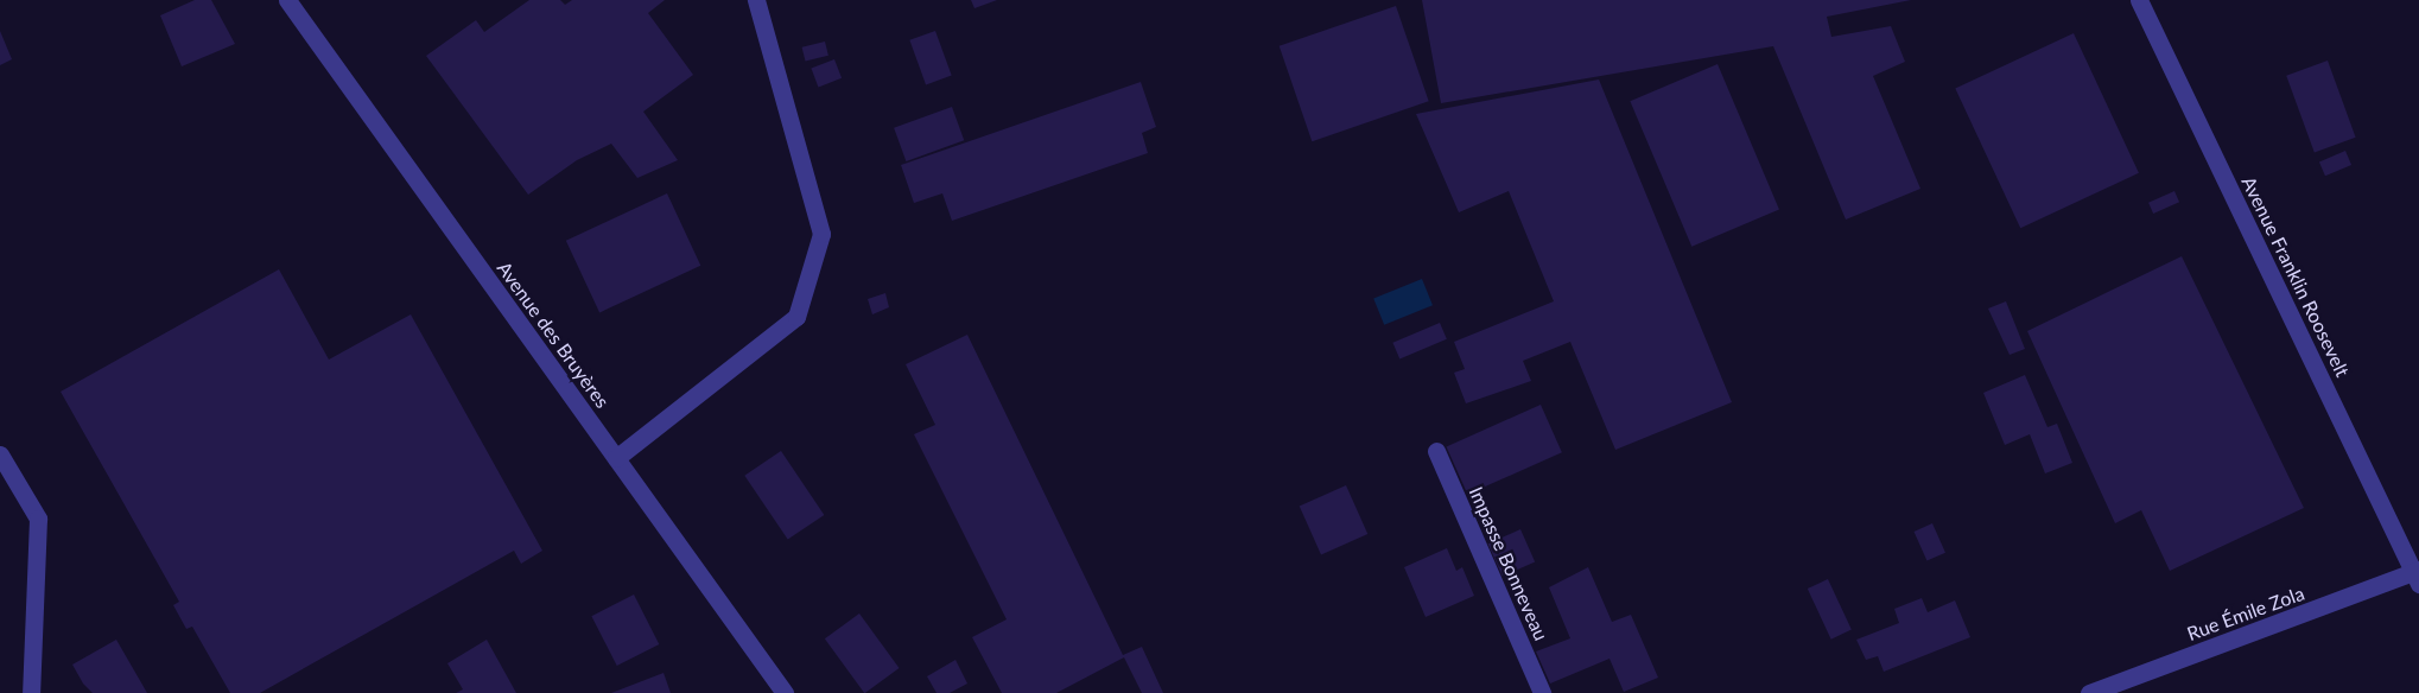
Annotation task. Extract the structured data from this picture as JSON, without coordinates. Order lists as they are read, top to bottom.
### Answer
{
  "streets": {
    "street": [
      "Avenue Franklin Roosevelt",
      "Avenue des Bruyères",
      "Impasse Bonneveau",
      "Rue Émile Zola"
    ]
  },
  "crossings": [
    ["Avenue Franklin Roosevelt", "Rue Émile Zola"]
  ]
}
